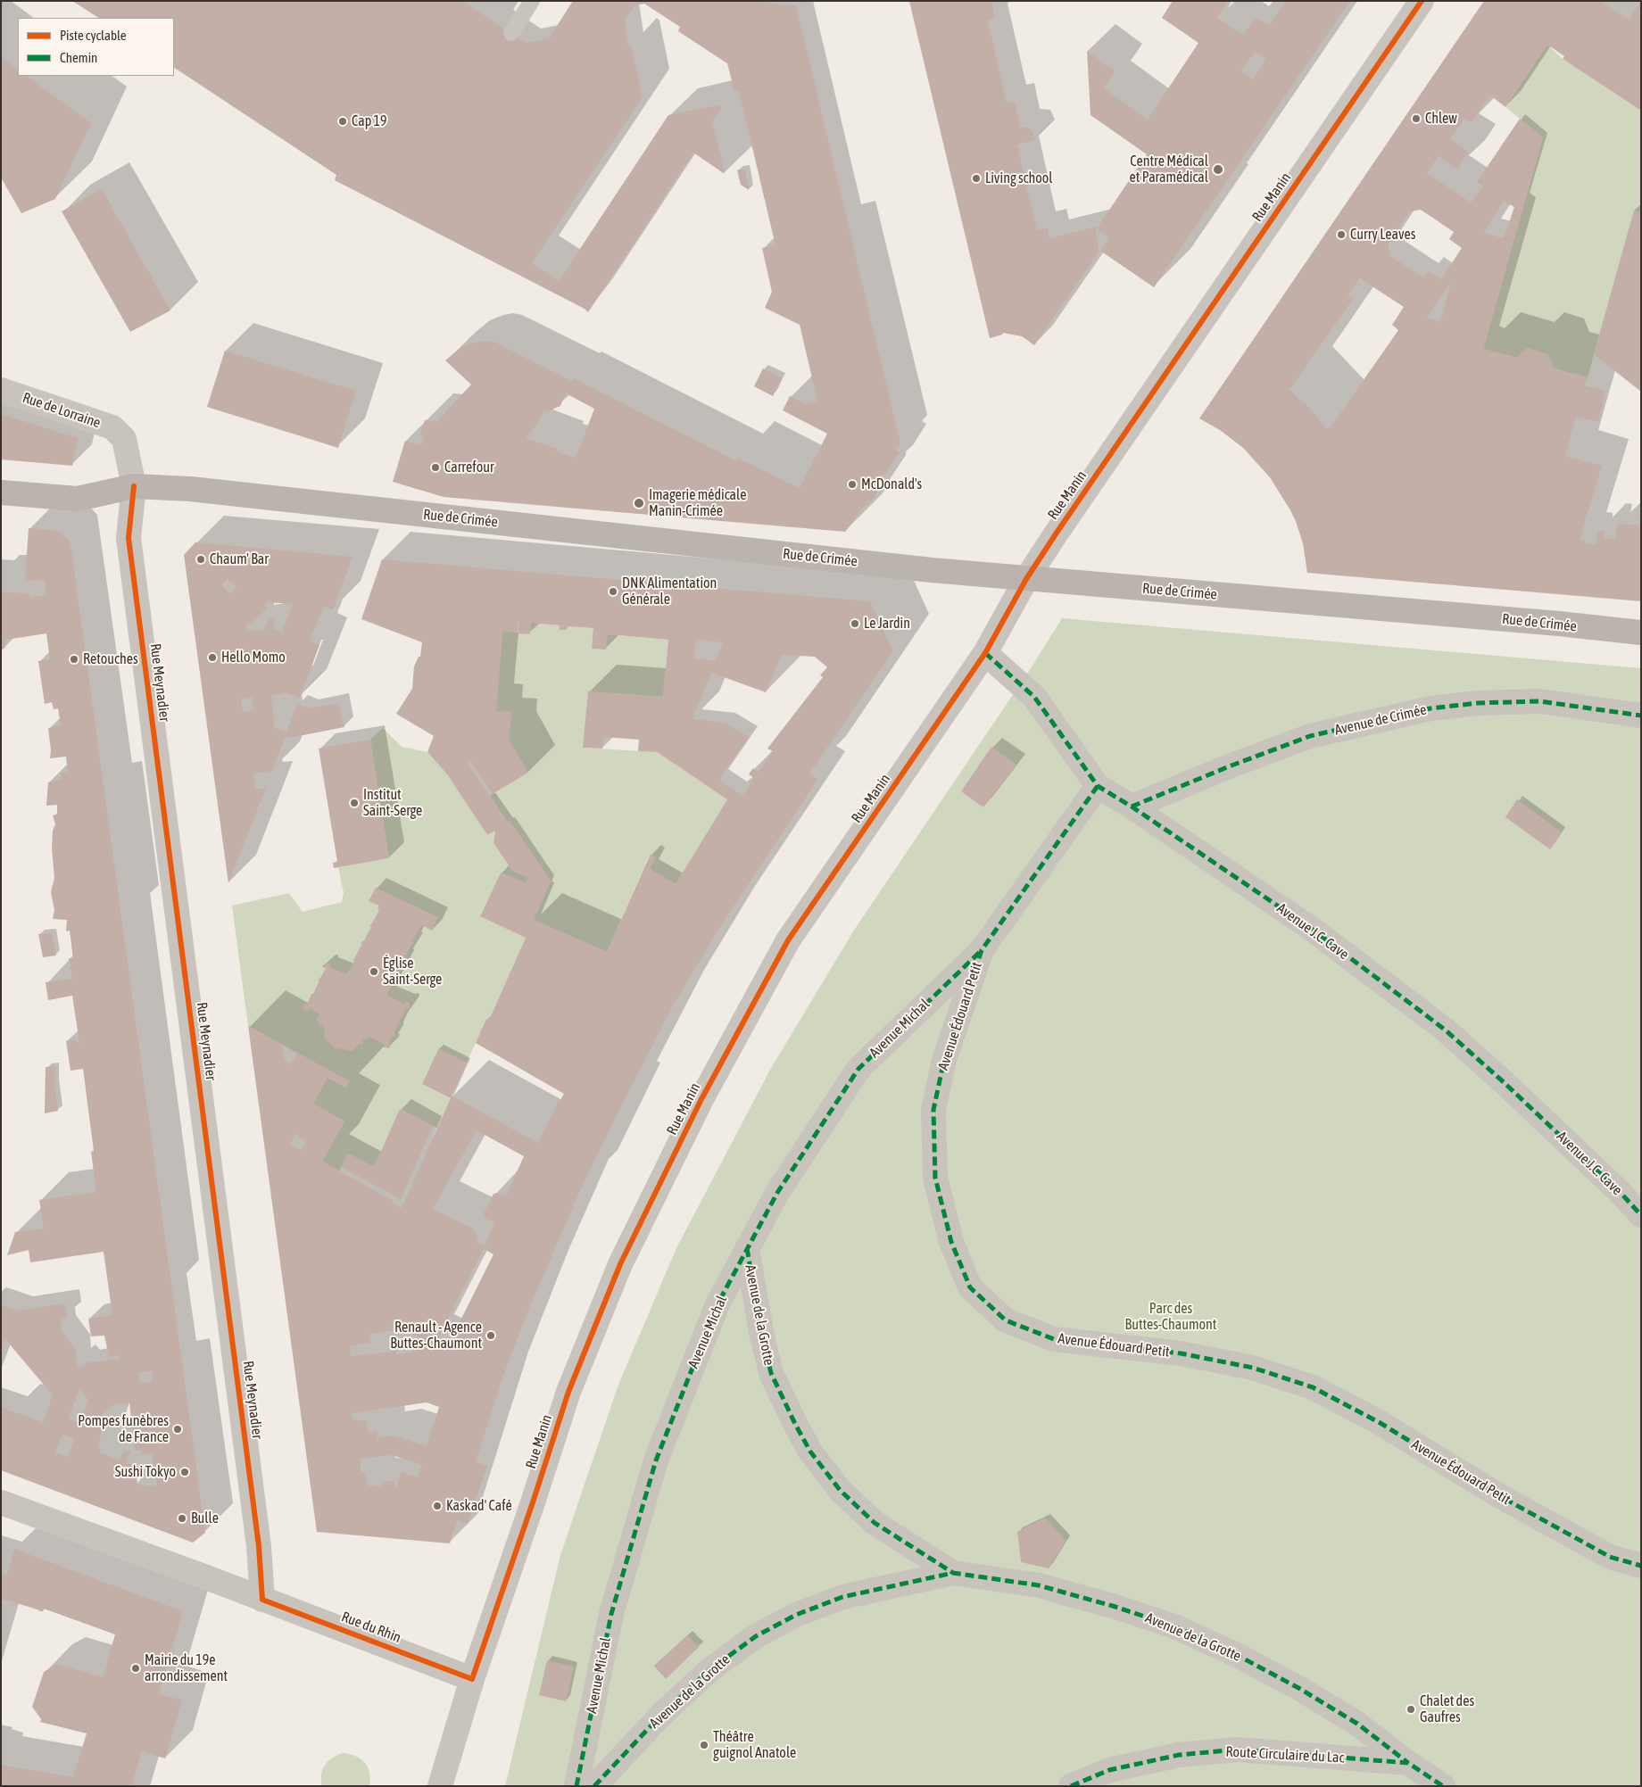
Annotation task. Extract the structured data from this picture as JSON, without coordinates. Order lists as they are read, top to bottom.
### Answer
{
  "streets": {
    "street": [
      "Rue Manin",
      "Rue de Lorraine",
      "Rue de Crimée",
      "Rue Meynadier",
      "Avenue de Crimée",
      "Avenue J.C. Cave",
      "Avenue Édouard Petit",
      "Avenue Michal",
      "Avenue de la Grotte",
      "Rue du Rhin",
      "Route Circulaire du Lac"
    ]
  },
  "crossings": [
    ["Rue Manin", "Rue de Crimée"],
    ["Rue Manin", "Avenue J.C. Cave"],
    ["Rue Manin", "Rue du Rhin"],
    ["Rue de Lorraine", "Rue de Crimée"],
    ["Rue de Lorraine", "Rue Meynadier"],
    ["Rue de Crimée", "Rue Meynadier"],
    ["Rue Meynadier", "Rue du Rhin"],
    ["Avenue de Crimée", "Avenue J.C. Cave"],
    ["Avenue J.C. Cave", "Avenue Édouard Petit"],
    ["Avenue Édouard Petit", "Avenue Michal"],
    ["Avenue Michal", "Avenue de la Grotte"],
    ["Avenue de la Grotte", "Route Circulaire du Lac"]
  ],
  "parks": ["Parc des Buttes-Chaumont"],
  "places": [
    "Chlew",
    "Cap 19",
    "Centre Médical et Paramédical",
    "Living school",
    "Curry Leaves",
    "Carrefour",
    "McDonald's",
    "Imagerie médicale Manin-Crimée",
    "Chaum' Bar",
    "DNK Alimentation Générale",
    "Le Jardin",
    "Hello Momo",
    "Retouches",
    "Institut Saint-Serge",
    "Église Saint-Serge",
    "Renault - Agence Buttes-Chaumont",
    "Pompes funèbres de France",
    "Sushi Tokyo",
    "Kaskad' Café",
    "Bulle",
    "Mairie du 19e arrondissement",
    "Chalet des Gaufres",
    "Théâtre guignol Anatole"
  ],
  "legend": ["Piste cyclable", "Chemin"]
}
